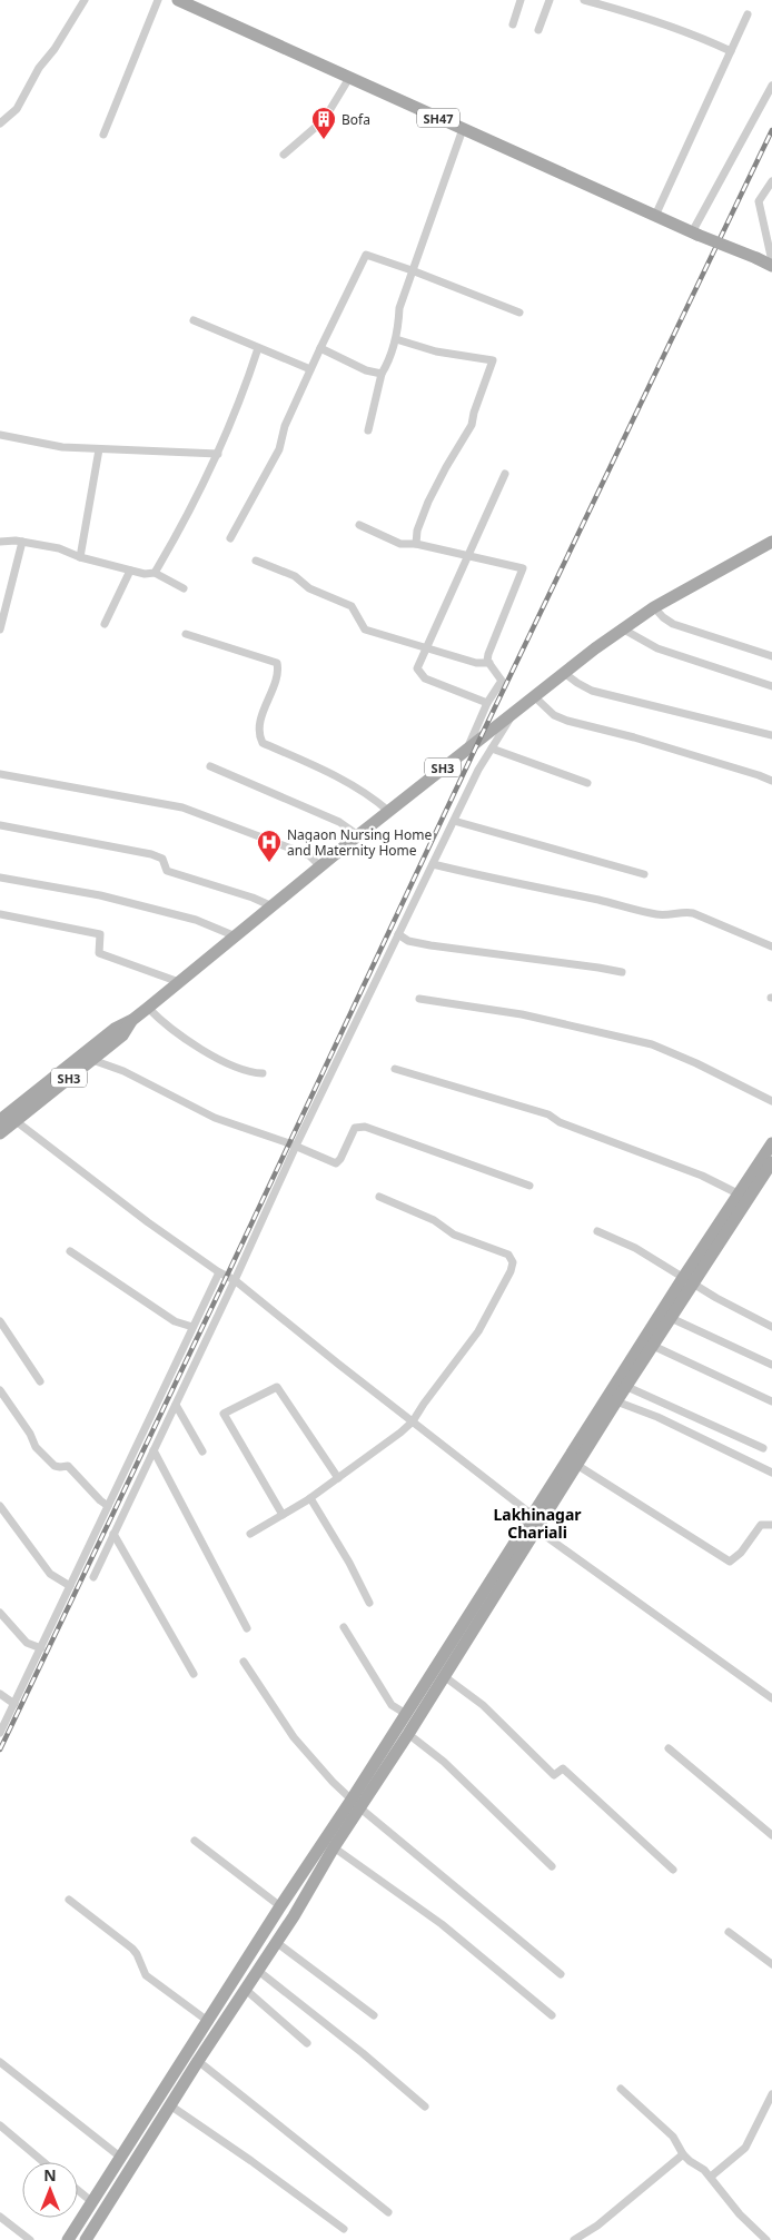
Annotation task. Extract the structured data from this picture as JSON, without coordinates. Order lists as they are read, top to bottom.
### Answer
{
  "streets": {
    "main road": ["SH47", "SH3"]
  },
  "districts": ["Lakhinagar Chariali"],
  "places": {
    "building": ["Bofa"],
    "hospital": ["Nagaon Nursing Home and Maternity Home"]
  },
  "north": "top"
}
